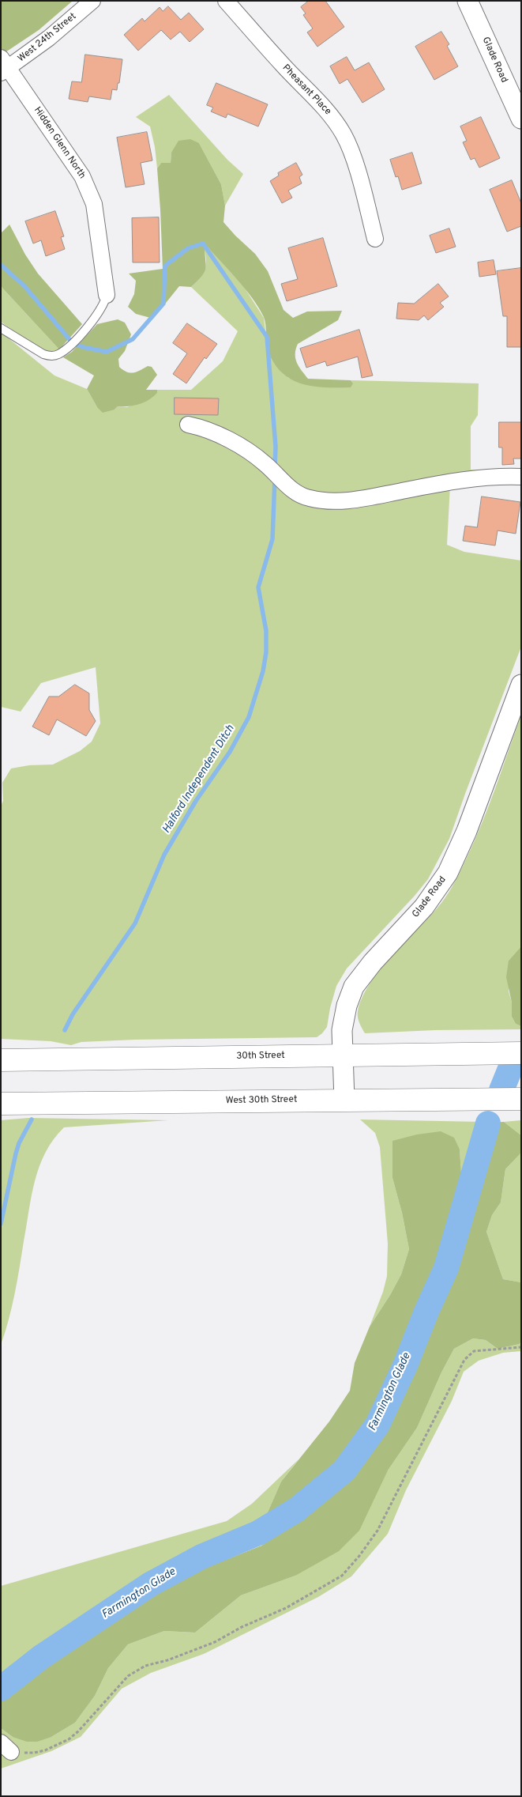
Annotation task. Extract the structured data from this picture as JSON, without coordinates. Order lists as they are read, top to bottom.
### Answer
{
  "streets": {
    "main road": ["30th Street", "West 30th Street"],
    "street": [
      "West 24th Street",
      "Glade Road",
      "Pheasant Place",
      "Hidden Glenn North"
    ]
  },
  "crossings": [
    ["West 24th Street", "Hidden Glenn North"],
    ["Glade Road", "30th Street"],
    ["Glade Road", "West 30th Street"]
  ],
  "water": ["Halford Independent Ditch", "Farmington Glade"]
}
